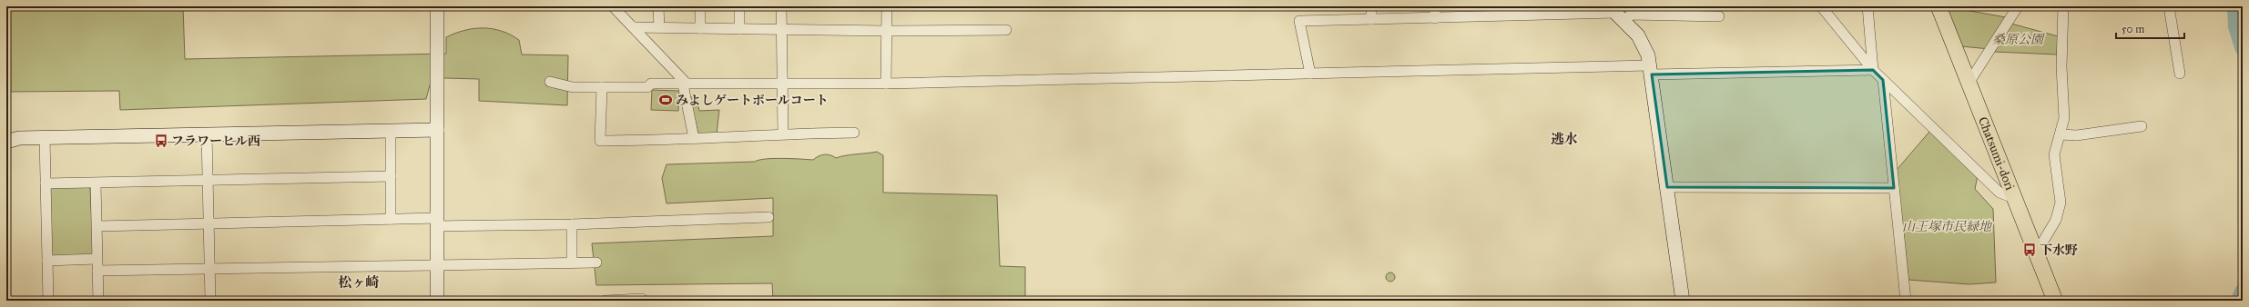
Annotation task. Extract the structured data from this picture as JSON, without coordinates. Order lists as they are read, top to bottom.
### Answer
{
  "streets": {
    "main road": ["Chatsumi-dori"]
  },
  "districts": ["逃水", "松ヶ崎"],
  "parks": ["桑原公園", "山王塚市民緑地"],
  "places": {
    "sports": ["みよしゲートボールコート"],
    "bus stop": ["フラワーヒル西", "下水野"]
  },
  "scale_bar": "50 m"
}
